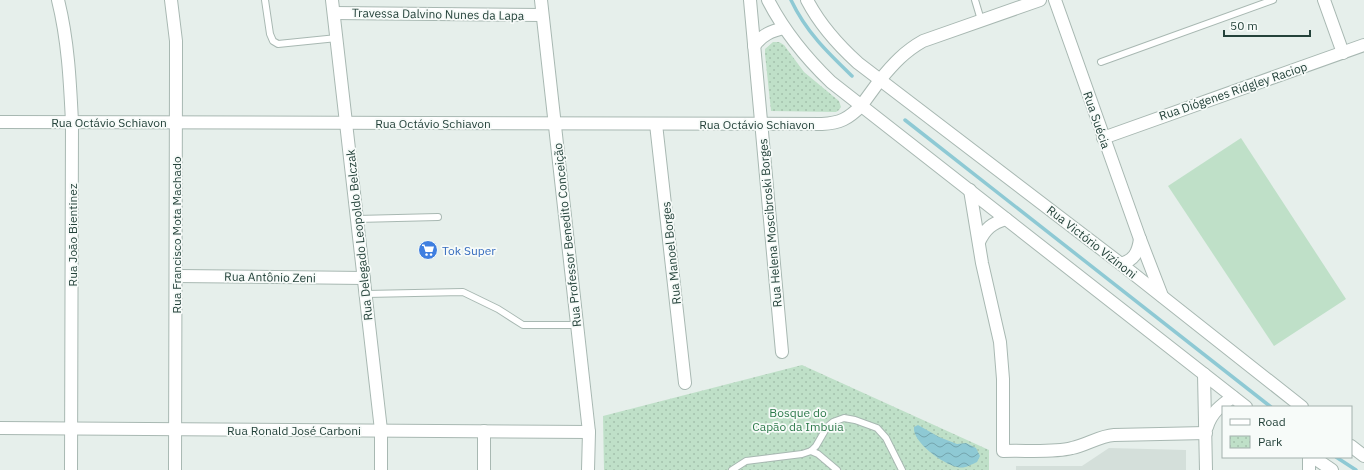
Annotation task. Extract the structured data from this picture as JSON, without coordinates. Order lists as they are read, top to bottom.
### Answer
{
  "streets": {
    "street": [
      "Travessa Dalvino Nunes da Lapa",
      "Rua Diógenes Ridgley Raciop",
      "Rua Suécia",
      "Rua Octávio Schiavon",
      "Rua Helena Moscibroski Borges",
      "Rua João Bientinez",
      "Rua Francisco Mota Machado",
      "Rua Delegado Leopoldo Belczak",
      "Rua Professor Benedito Conceição",
      "Rua Victório Vizinoni",
      "Rua Manoel Borges",
      "Rua Antônio Zeni",
      "Rua Ronald José Carboni"
    ]
  },
  "crossings": [
    ["Travessa Dalvino Nunes da Lapa", "Rua Delegado Leopoldo Belczak"],
    ["Travessa Dalvino Nunes da Lapa", "Rua Professor Benedito Conceição"],
    ["Rua Diógenes Ridgley Raciop", "Rua Suécia"],
    ["Rua Suécia", "Rua Victório Vizinoni"],
    ["Rua Octávio Schiavon", "Rua Helena Moscibroski Borges"],
    ["Rua Octávio Schiavon", "Rua João Bientinez"],
    ["Rua Octávio Schiavon", "Rua Francisco Mota Machado"],
    ["Rua Octávio Schiavon", "Rua Delegado Leopoldo Belczak"],
    ["Rua Octávio Schiavon", "Rua Professor Benedito Conceição"],
    ["Rua Octávio Schiavon", "Rua Victório Vizinoni"],
    ["Rua Octávio Schiavon", "Rua Manoel Borges"],
    ["Rua João Bientinez", "Rua Ronald José Carboni"],
    ["Rua Francisco Mota Machado", "Rua Antônio Zeni"],
    ["Rua Francisco Mota Machado", "Rua Ronald José Carboni"],
    ["Rua Delegado Leopoldo Belczak", "Rua Antônio Zeni"],
    ["Rua Delegado Leopoldo Belczak", "Rua Ronald José Carboni"],
    ["Rua Professor Benedito Conceição", "Rua Ronald José Carboni"]
  ],
  "parks": ["Bosque do Capão da Imbuia"],
  "places": {
    "supermarket": ["Tok Super"]
  },
  "legend": ["Road", "Park"],
  "scale_bar": "50 m"
}
